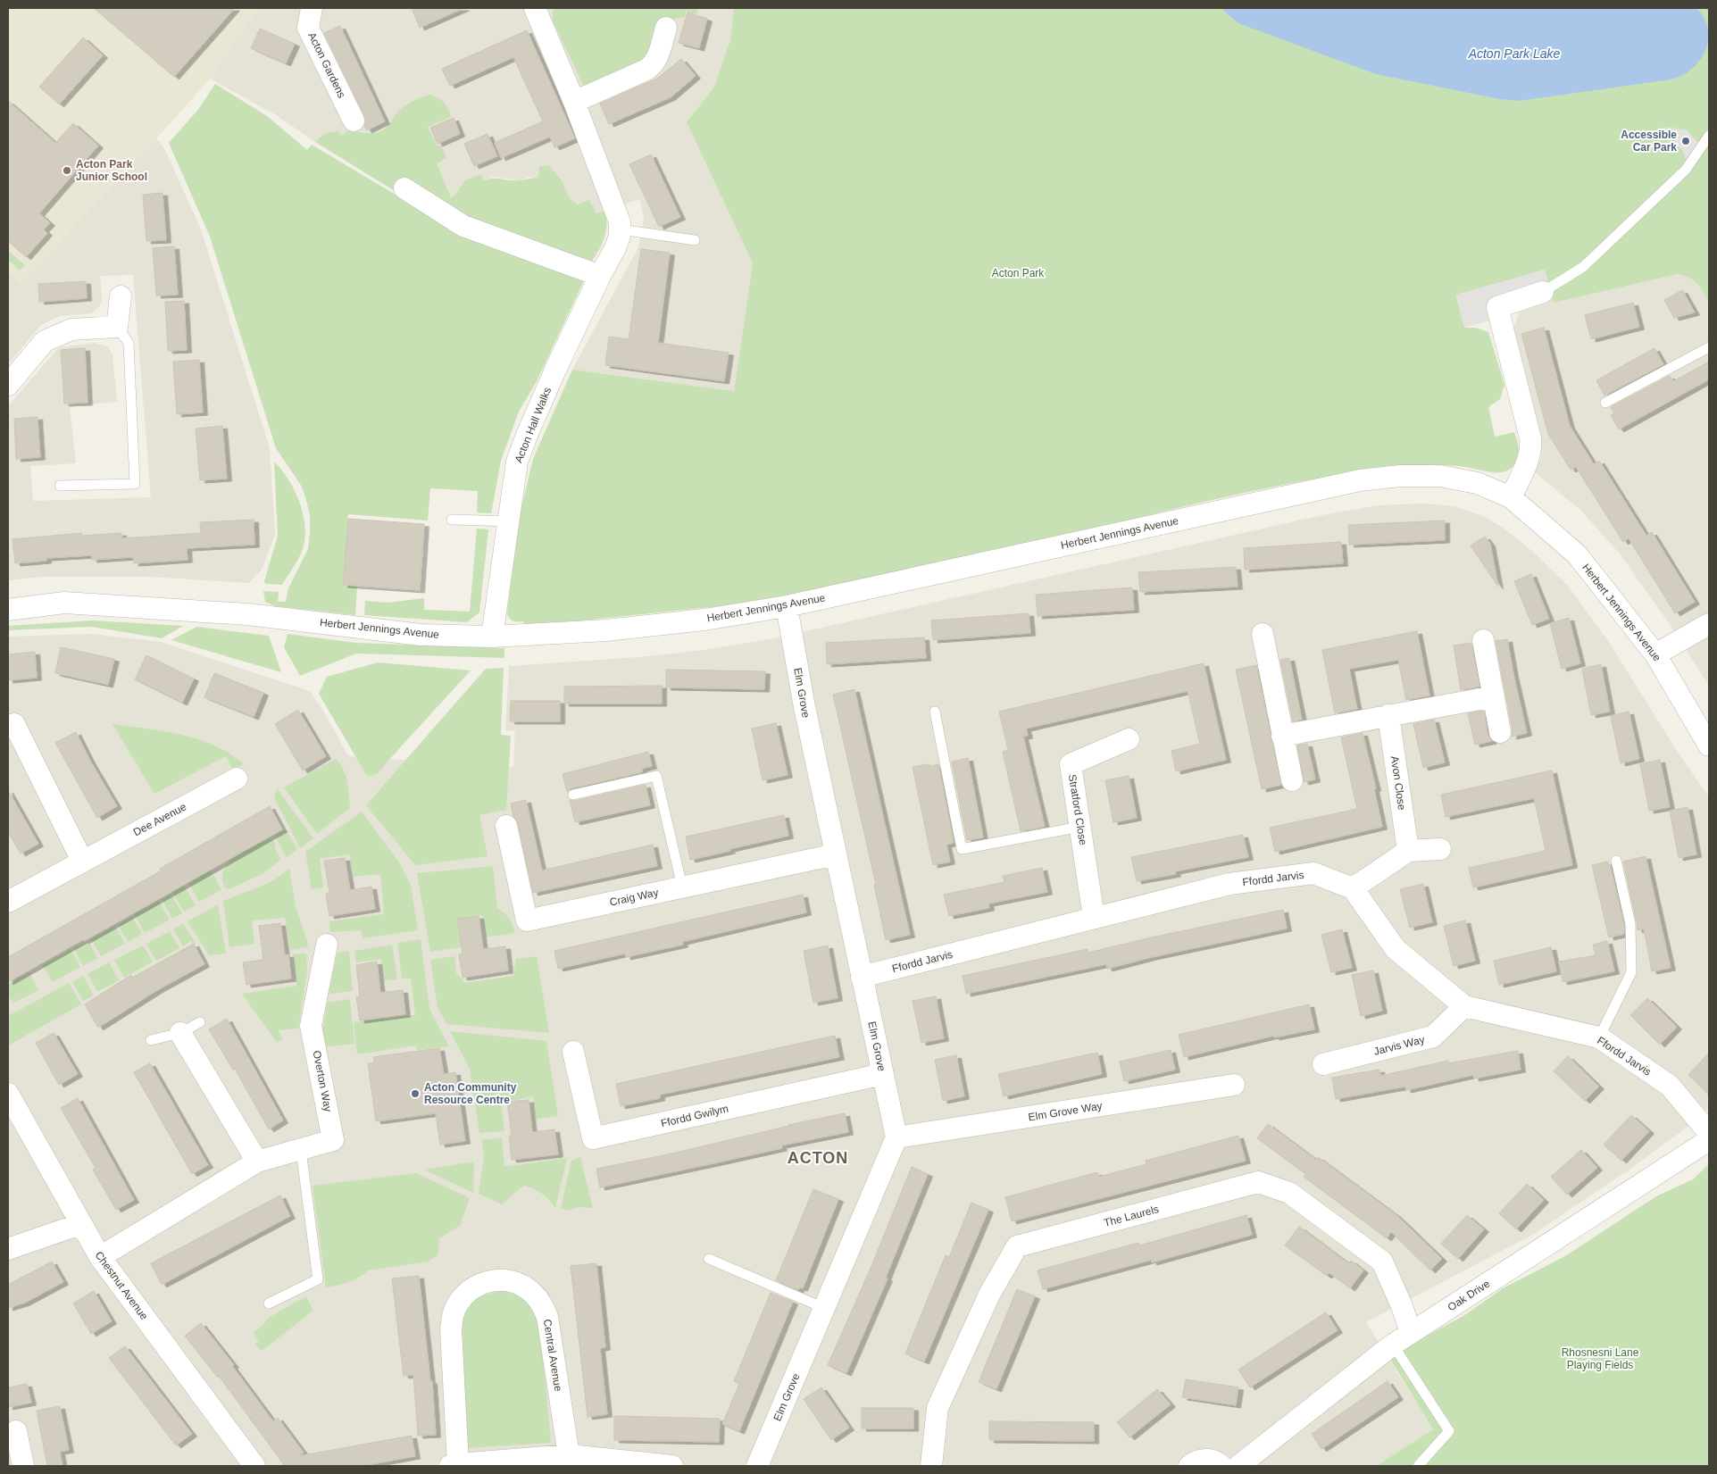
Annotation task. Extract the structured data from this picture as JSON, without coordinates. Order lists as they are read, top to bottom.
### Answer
{
  "streets": {
    "street": [
      "Acton Gardens",
      "Acton Hall Walks",
      "Herbert Jennings Avenue",
      "Elm Grove",
      "Avon Close",
      "Stratford Close",
      "Dee Avenue",
      "Ffordd Jarvis",
      "Craig Way",
      "Jarvis Way",
      "Overton Way",
      "Elm Grove Way",
      "Ffordd Gwilym",
      "The Laurels",
      "Chestnut Avenue",
      "Oak Drive",
      "Central Avenue"
    ]
  },
  "crossings": [
    ["Acton Hall Walks", "Herbert Jennings Avenue"],
    ["Herbert Jennings Avenue", "Elm Grove"],
    ["Elm Grove", "Ffordd Jarvis"],
    ["Elm Grove", "Craig Way"],
    ["Elm Grove", "Elm Grove Way"],
    ["Elm Grove", "Ffordd Gwilym"],
    ["Stratford Close", "Ffordd Jarvis"],
    ["Ffordd Jarvis", "Jarvis Way"],
    ["Overton Way", "Chestnut Avenue"],
    ["The Laurels", "Oak Drive"]
  ],
  "districts": ["ACTON"],
  "water": ["Acton Park Lake"],
  "parks": ["Acton Park", "Rhosnesni Lane Playing Fields"],
  "places": ["Accessible Car Park", "Acton Park Junior School", "Acton Community Resource Centre"]
}
